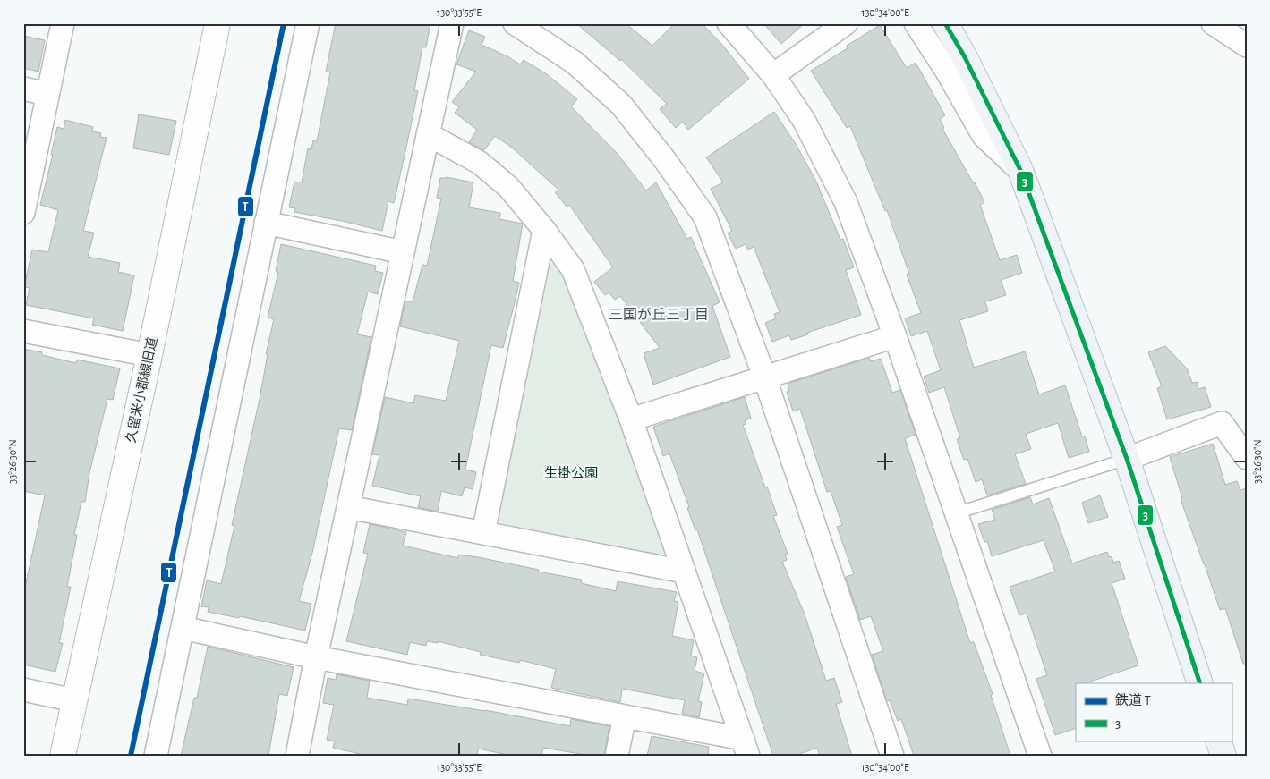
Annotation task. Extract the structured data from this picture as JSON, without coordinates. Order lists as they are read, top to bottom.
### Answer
{
  "streets": {
    "street": ["久留米小郡線旧道"]
  },
  "districts": ["三国が丘三丁目"],
  "parks": ["生掛公園"],
  "lines": ["rail line T", "transit line 3"],
  "legend": ["鉄道 T", "3"],
  "coordinates": ["130°33'55\"E", "130°34'00\"E", "33°26'30\"N"]
}
